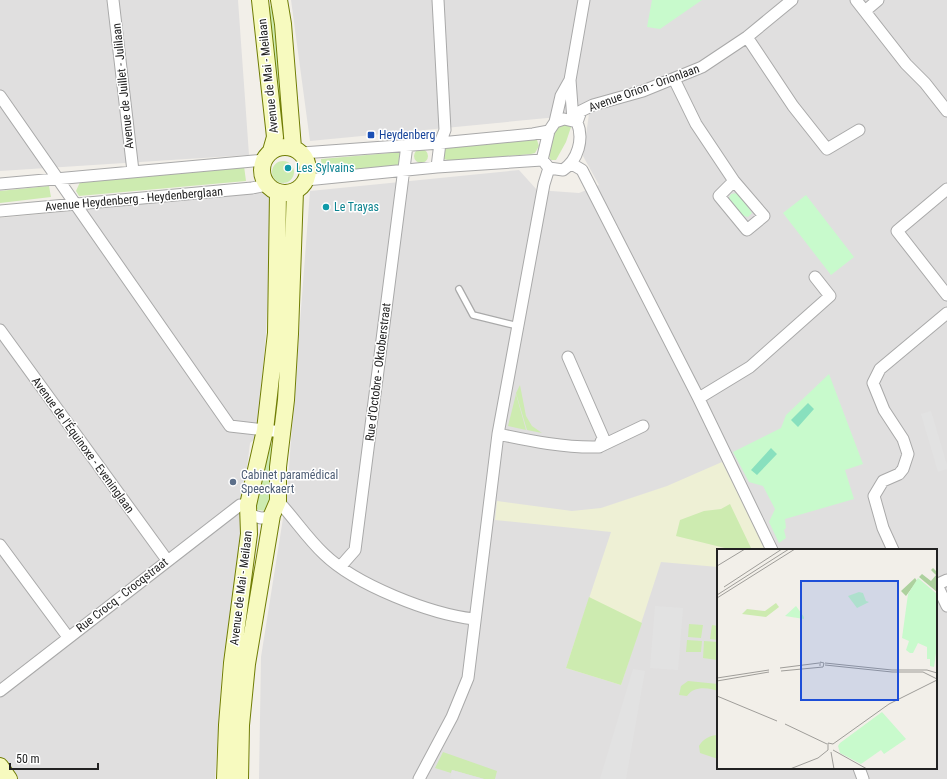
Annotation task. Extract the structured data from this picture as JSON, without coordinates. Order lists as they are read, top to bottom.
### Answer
{
  "streets": {
    "street": [
      "Avenue de Mai - Meilaan",
      "Avenue de Juillet - Julilaan",
      "Avenue Orion - Orionlaan",
      "Avenue Heydenberg - Heydenberglaan",
      "Rue d'Octobre - Oktoberstraat",
      "Avenue de l'Équinoxe - Eveninglaan",
      "Rue Crocq - Crocqstraat"
    ]
  },
  "crossings": [
    ["Avenue de Mai - Meilaan", "Avenue Heydenberg - Heydenberglaan"],
    ["Avenue de Mai - Meilaan", "Rue Crocq - Crocqstraat"],
    ["Avenue de l'Équinoxe - Eveninglaan", "Rue Crocq - Crocqstraat"]
  ],
  "places": {
    "transit": ["Heydenberg"],
    "other": ["Les Sylvains", "Le Trayas", "Cabinet paramédical Speeckaert"]
  },
  "scale_bar": "50 m"
}
